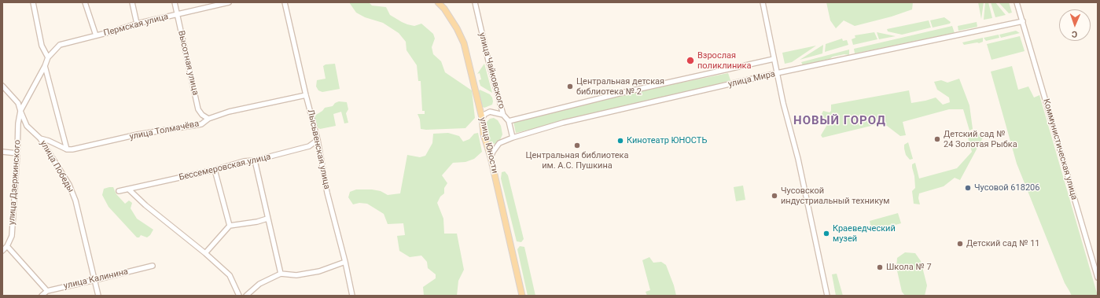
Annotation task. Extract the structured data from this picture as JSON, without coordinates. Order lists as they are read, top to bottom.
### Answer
{
  "streets": {
    "main road": ["улица Юности"],
    "street": [
      "Пермская улица",
      "Высотная улица",
      "улица Чайковского",
      "улица Мира",
      "улица Толмачёва",
      "Лысьвенская улица",
      "Коммунистическая улица",
      "улица Победы",
      "Бессемеровская улица",
      "улица Дзержинского",
      "улица Калинина"
    ]
  },
  "crossings": [
    ["Пермская улица", "Высотная улица"],
    ["Высотная улица", "улица Толмачёва"],
    ["улица Чайковского", "улица Мира"],
    ["улица Мира", "улица Юности"],
    ["улица Мира", "Коммунистическая улица"],
    ["улица Толмачёва", "Лысьвенская улица"],
    ["улица Толмачёва", "улица Победы"],
    ["Лысьвенская улица", "Бессемеровская улица"],
    ["улица Победы", "улица Дзержинского"],
    ["улица Победы", "улица Калинина"]
  ],
  "districts": ["НОВЫЙ ГОРОД"],
  "places": [
    "Взрослая поликлиника",
    "Центральная детская библиотека № 2",
    "Детский сад № 24 Золотая Рыбка",
    "Кинотеатр ЮНОСТЬ",
    "Центральная библиотека им. А.С. Пушкина",
    "Чусовой 618206",
    "Чусовской индустриальный техникум",
    "Краеведческий музей",
    "Детский сад № 11",
    "Школа № 7"
  ],
  "north": "bottom"
}
